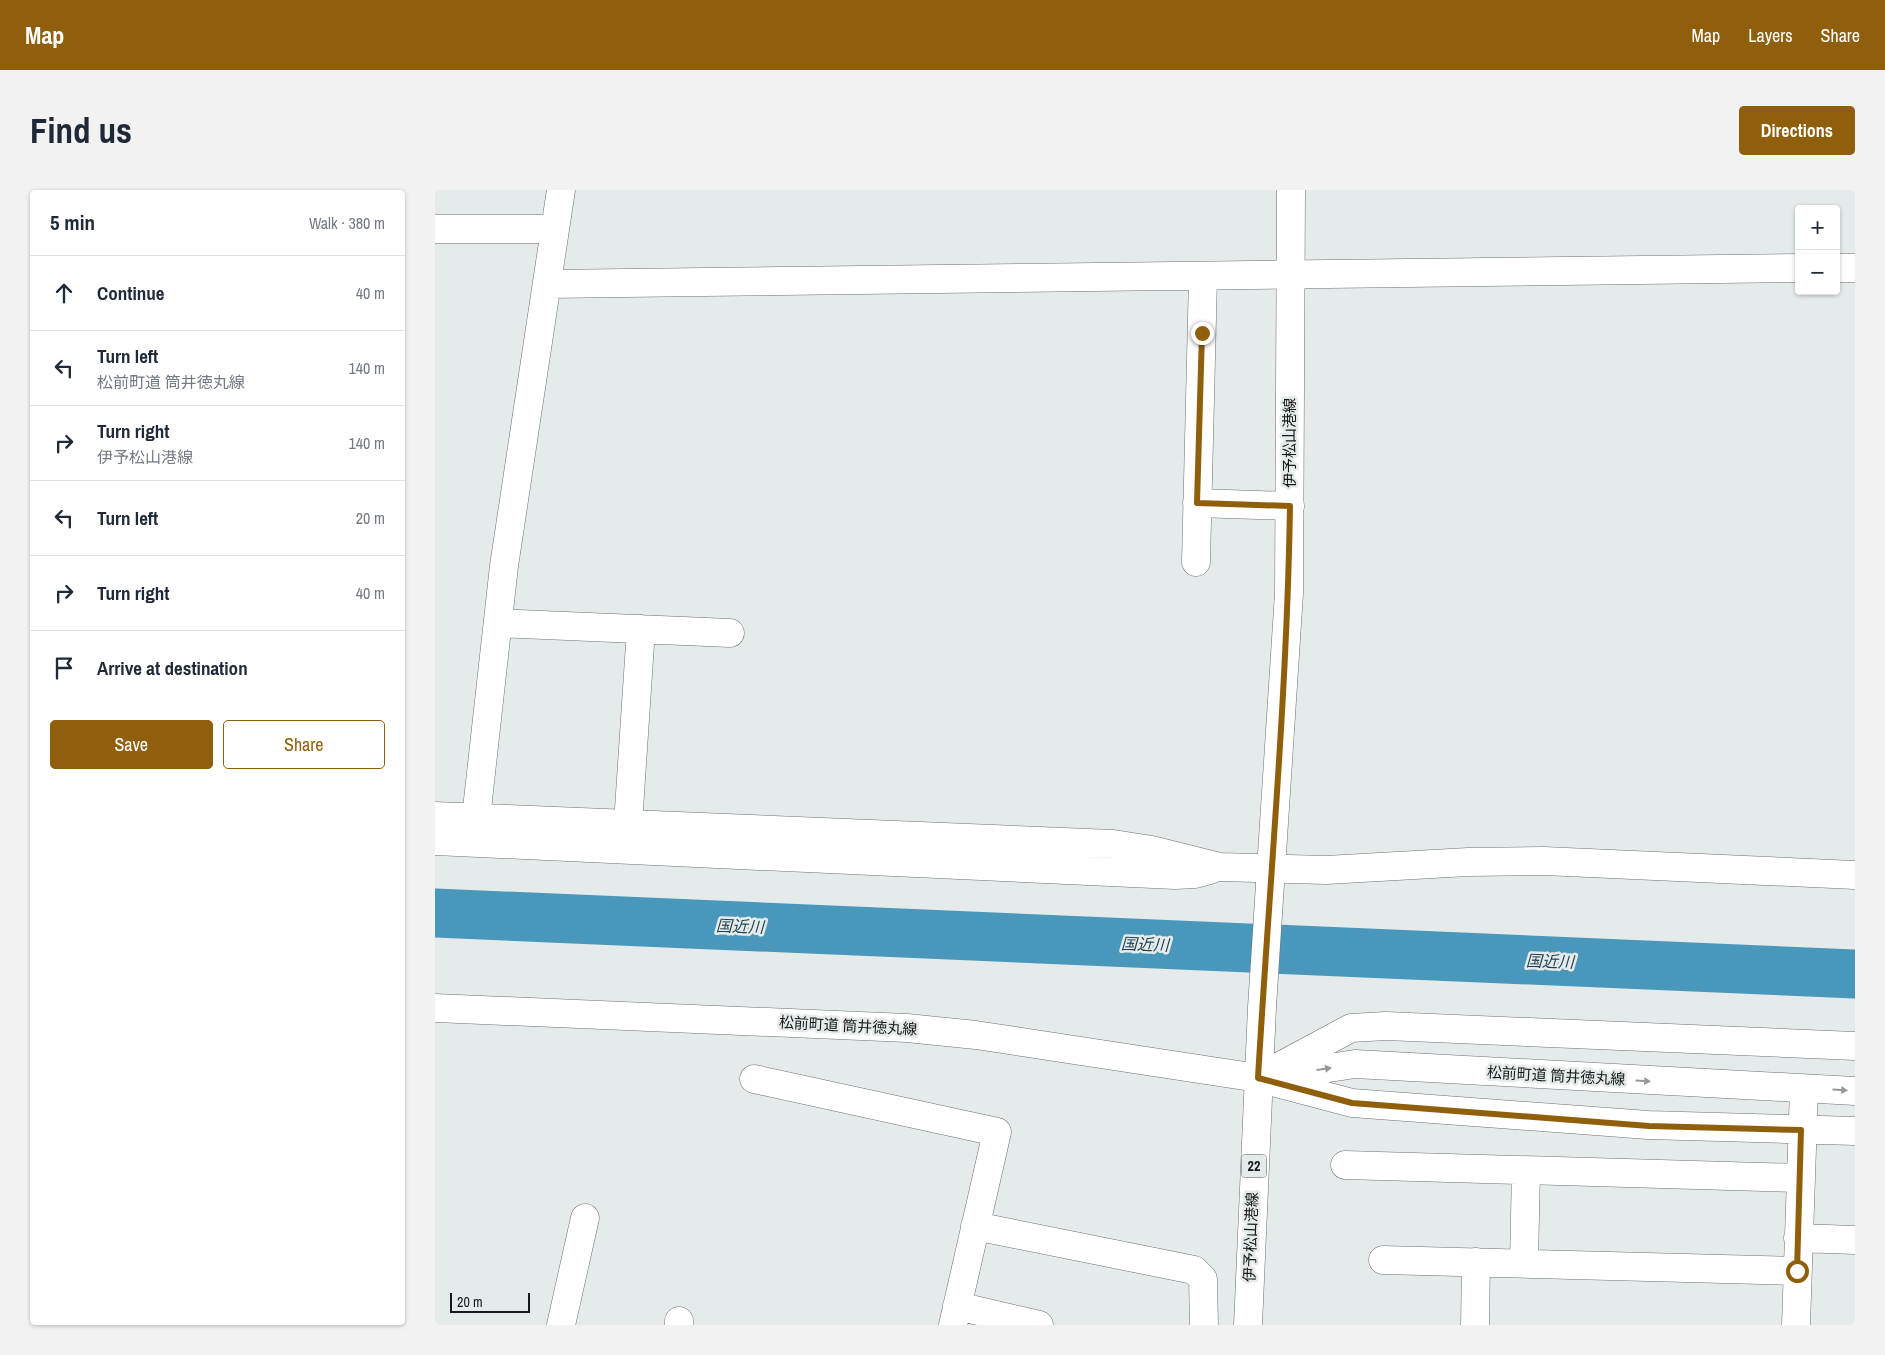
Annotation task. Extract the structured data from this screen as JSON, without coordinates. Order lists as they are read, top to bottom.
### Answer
{
  "streets": {
    "street": ["伊予松山港線", "松前町道 筒井徳丸線", "22"]
  },
  "crossings": [
    ["伊予松山港線", "松前町道 筒井徳丸線"]
  ],
  "water": ["国近川"],
  "scale_bar": "20 m",
  "page": {
    "header": "Map",
    "nav": ["Map", "Layers", "Share"],
    "buttons": [
      "Directions",
      ["Save", "Share"]
    ],
    "title": "Find us",
    "heading": ["5 min", "Walk · 380 m"],
    "map_buttons": ["+", "−"],
    "list": [
      ["Continue", "40 m"],
      ["Turn left", "松前町道 筒井徳丸線", "140 m"],
      ["Turn right", "伊予松山港線", "140 m"],
      ["Turn left", "20 m"],
      ["Turn right", "40 m"],
      "Arrive at destination"
    ],
    "scale": "20 m"
  }
}
